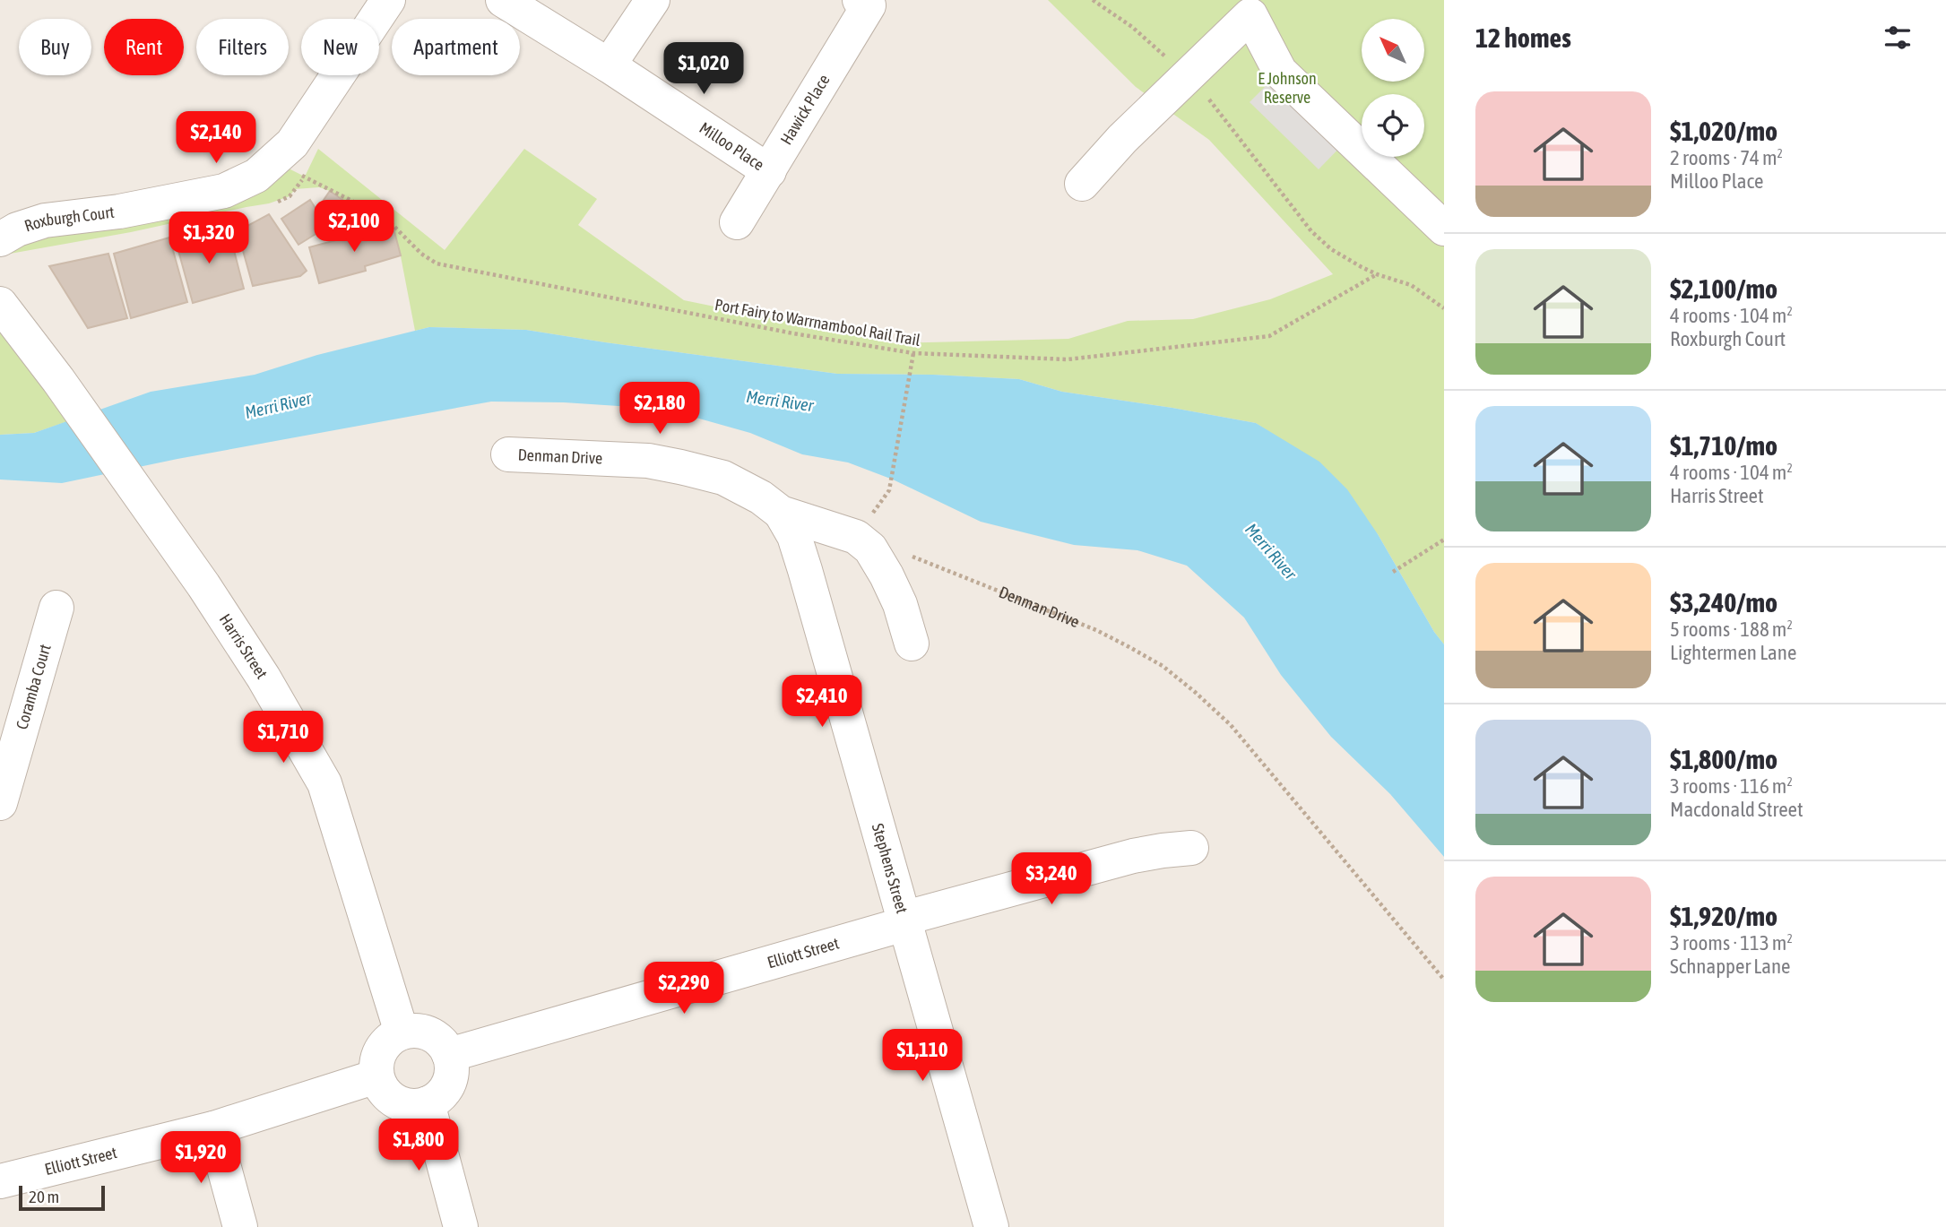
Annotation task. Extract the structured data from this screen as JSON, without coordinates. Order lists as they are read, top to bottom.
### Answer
{
  "streets": {
    "street": [
      "Hawick Place",
      "Milloo Place",
      "Roxburgh Court",
      "Denman Drive",
      "Harris Street",
      "Coramba Court",
      "Stephens Street",
      "Elliott Street"
    ],
    "path": ["Port Fairy to Warrnambool Rail Trail"]
  },
  "crossings": [
    ["Hawick Place", "Milloo Place"],
    ["Denman Drive", "Stephens Street"],
    ["Harris Street", "Elliott Street"],
    ["Stephens Street", "Elliott Street"]
  ],
  "water": ["Merri River"],
  "parks": ["E Johnson Reserve"],
  "scale_bar": "20 m",
  "north": "top left",
  "page": {
    "heading": "12 homes",
    "chip": [
      "Buy",
      "Rent",
      "Filters",
      "New",
      "Apartment"
    ],
    "price": [
      "$1,020",
      "$2,140",
      "$2,100",
      "$1,320",
      "$2,180",
      "$2,410",
      "$1,710",
      "$3,240",
      "$2,290",
      "$1,110",
      "$1,800",
      "$1,920"
    ],
    "list": [
      {
        "name": "$1,020/mo",
        "note": "2 rooms · 74 m² · Milloo Place"
      },
      {
        "name": "$2,100/mo",
        "note": "4 rooms · 104 m² · Roxburgh Court"
      },
      {
        "name": "$1,710/mo",
        "note": "4 rooms · 104 m² · Harris Street"
      },
      {
        "name": "$3,240/mo",
        "note": "5 rooms · 188 m² · Lightermen Lane"
      },
      {
        "name": "$1,800/mo",
        "note": "3 rooms · 116 m² · Macdonald Street"
      },
      {
        "name": "$1,920/mo",
        "note": "3 rooms · 113 m² · Schnapper Lane"
      }
    ],
    "scale": "20 m"
  }
}
